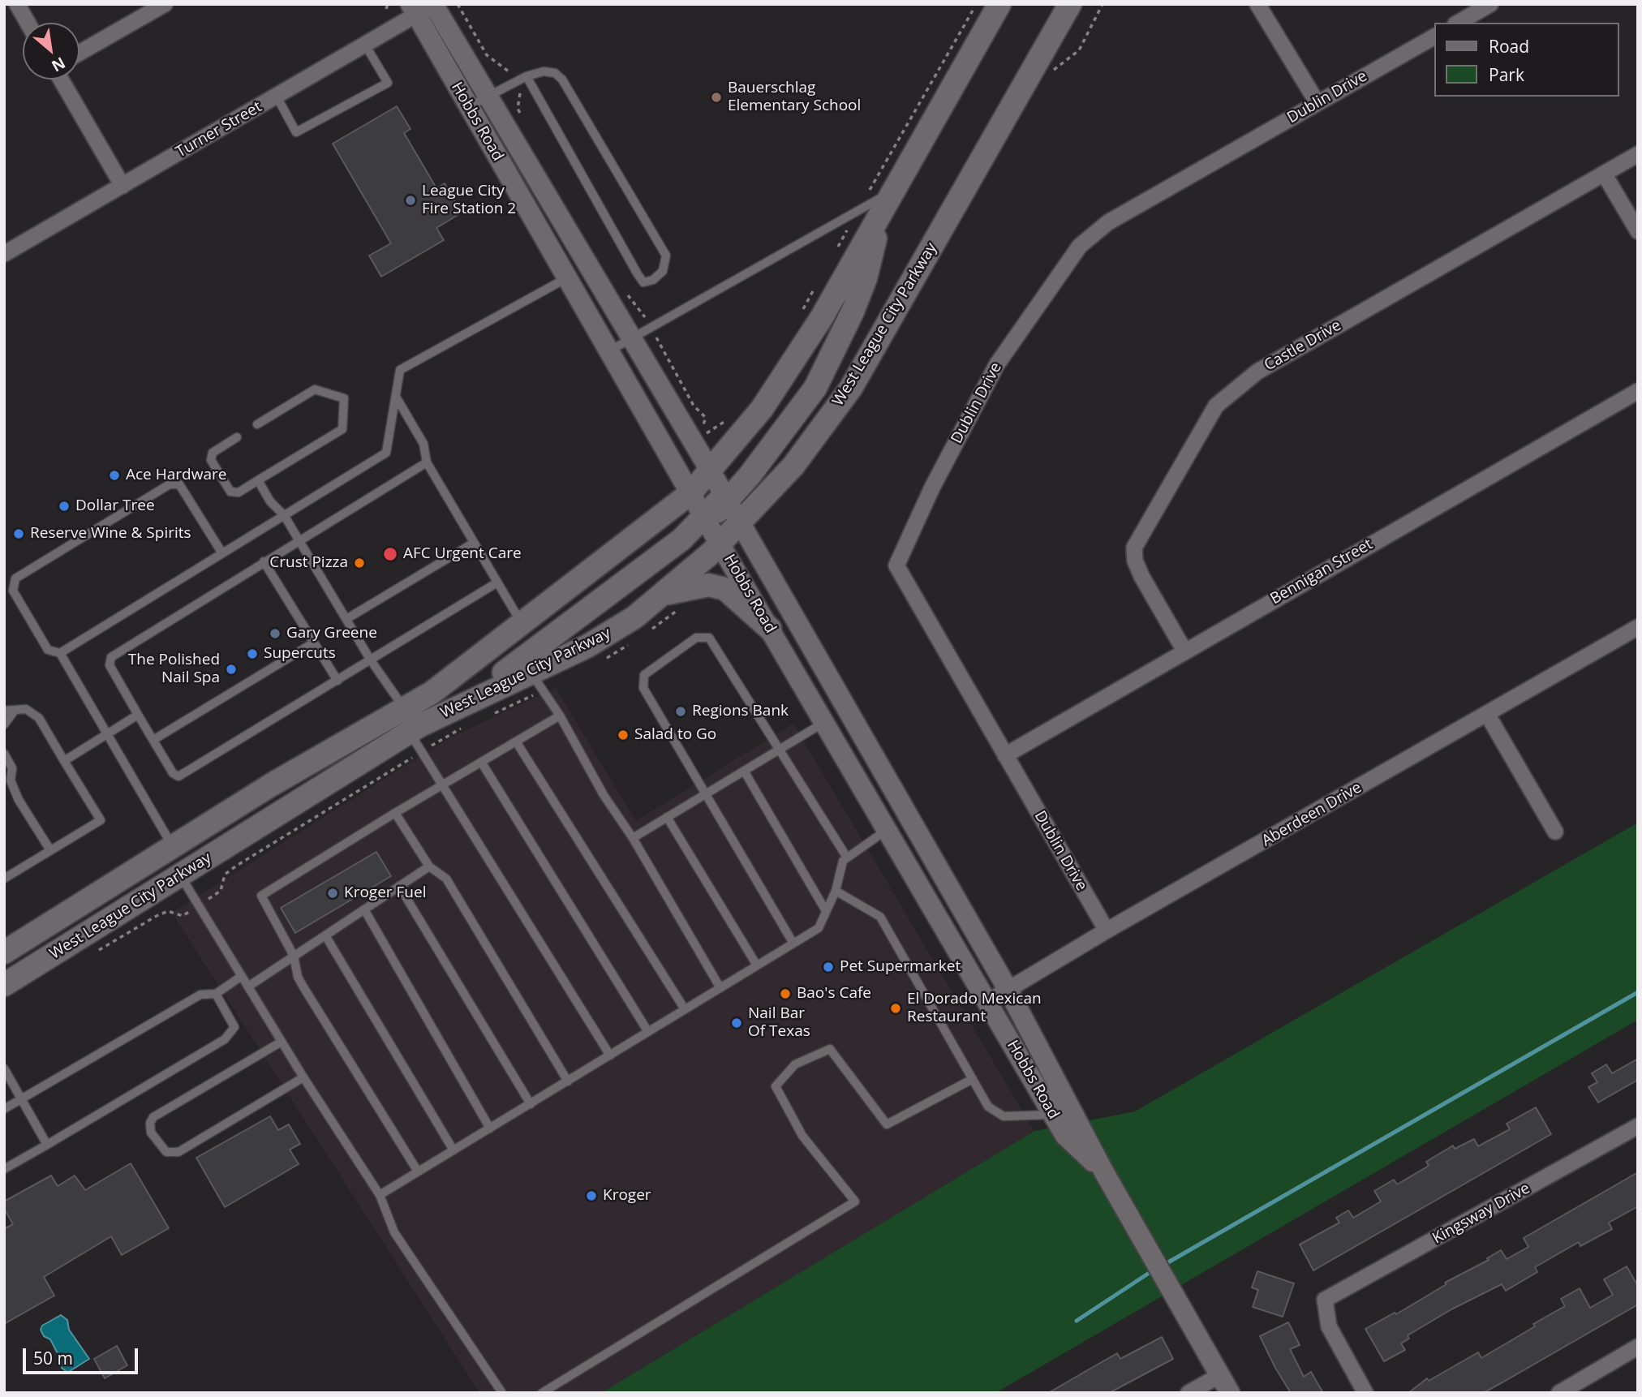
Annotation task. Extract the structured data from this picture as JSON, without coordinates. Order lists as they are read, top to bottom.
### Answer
{
  "streets": {
    "main road": ["West League City Parkway"],
    "street": [
      "Dublin Drive",
      "Hobbs Road",
      "Turner Street",
      "Castle Drive",
      "Bennigan Street",
      "Aberdeen Drive",
      "Kingsway Drive"
    ]
  },
  "crossings": [
    ["Dublin Drive", "Bennigan Street"],
    ["Dublin Drive", "Aberdeen Drive"],
    ["Hobbs Road", "Turner Street"],
    ["Hobbs Road", "West League City Parkway"],
    ["Hobbs Road", "Aberdeen Drive"],
    ["Castle Drive", "Bennigan Street"]
  ],
  "places": [
    "Bauerschlag Elementary School",
    "League City Fire Station 2",
    "Ace Hardware",
    "Dollar Tree",
    "Reserve Wine & Spirits",
    "AFC Urgent Care",
    "Crust Pizza",
    "Gary Greene",
    "Supercuts",
    "The Polished Nail Spa",
    "Regions Bank",
    "Salad to Go",
    "Kroger Fuel",
    "Pet Supermarket",
    "Bao's Cafe",
    "El Dorado Mexican Restaurant",
    "Nail Bar Of Texas",
    "Kroger"
  ],
  "legend": ["Road", "Park"],
  "scale_bar": "50 m",
  "north": "bottom right"
}
